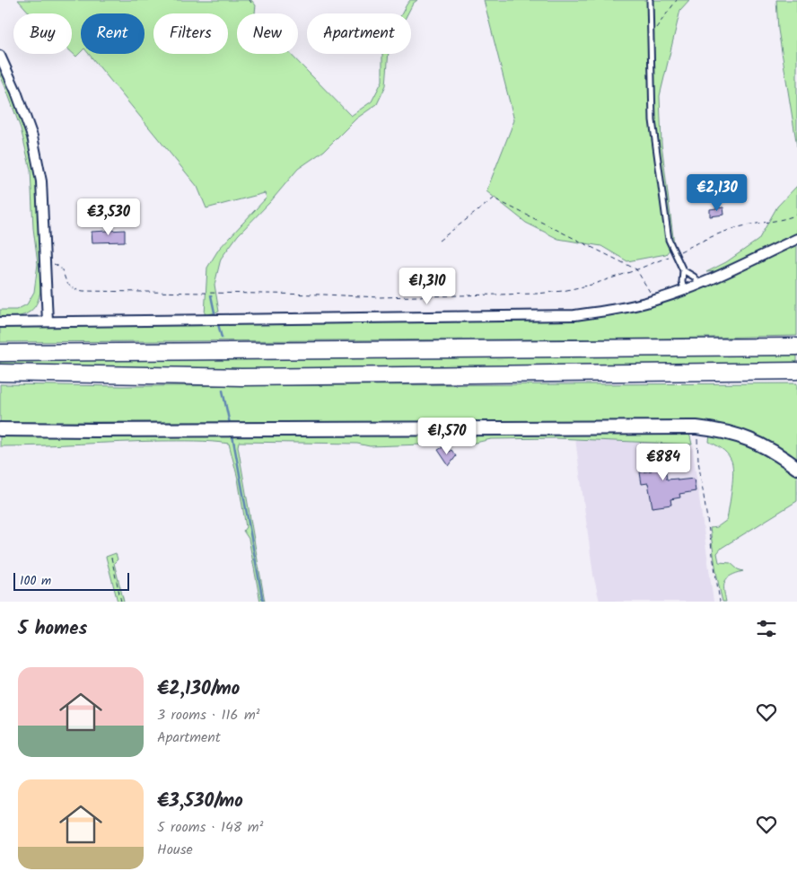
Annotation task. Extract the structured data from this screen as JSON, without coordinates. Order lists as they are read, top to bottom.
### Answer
{
  "scale_bar": "100 m",
  "page": {
    "chip": [
      "Buy",
      "Rent",
      "Filters",
      "New",
      "Apartment"
    ],
    "price": [
      "€2,130",
      "€3,530",
      "€1,310",
      "€1,570",
      "€884"
    ],
    "scale": "100 m",
    "heading": "5 homes",
    "list": [
      {
        "name": "€2,130/mo",
        "note": "3 rooms · 116 m² · Apartment"
      },
      {
        "name": "€3,530/mo",
        "note": "5 rooms · 148 m² · House"
      }
    ]
  }
}
